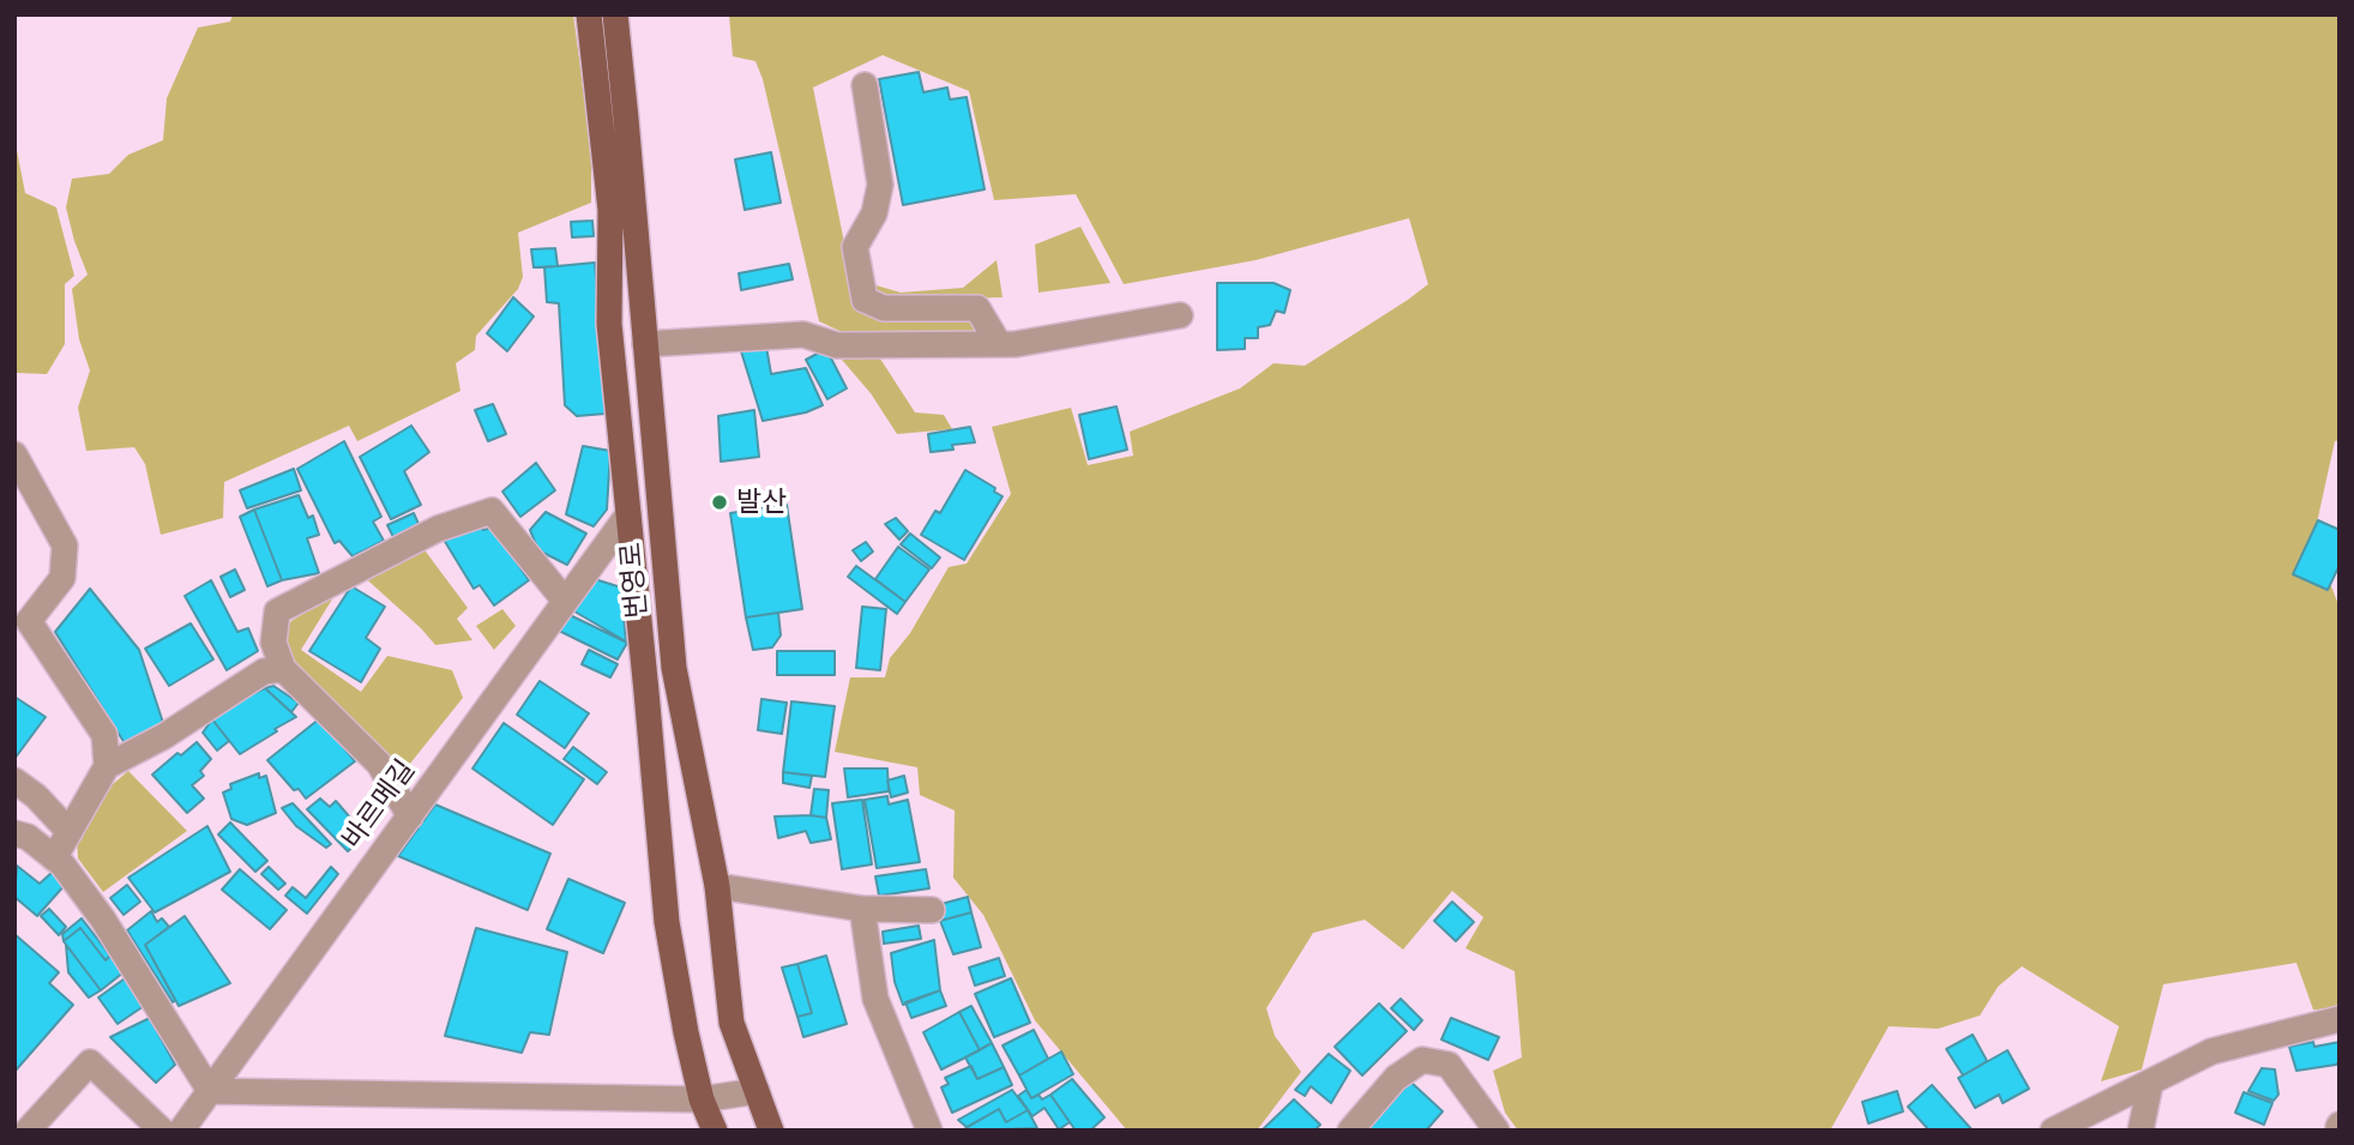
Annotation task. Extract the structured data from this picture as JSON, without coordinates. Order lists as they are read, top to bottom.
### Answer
{
  "streets": {
    "main road": ["번영로"],
    "street": ["바르메길"]
  },
  "crossings": [
    ["번영로", "바르메길"]
  ],
  "places": ["발산"]
}
